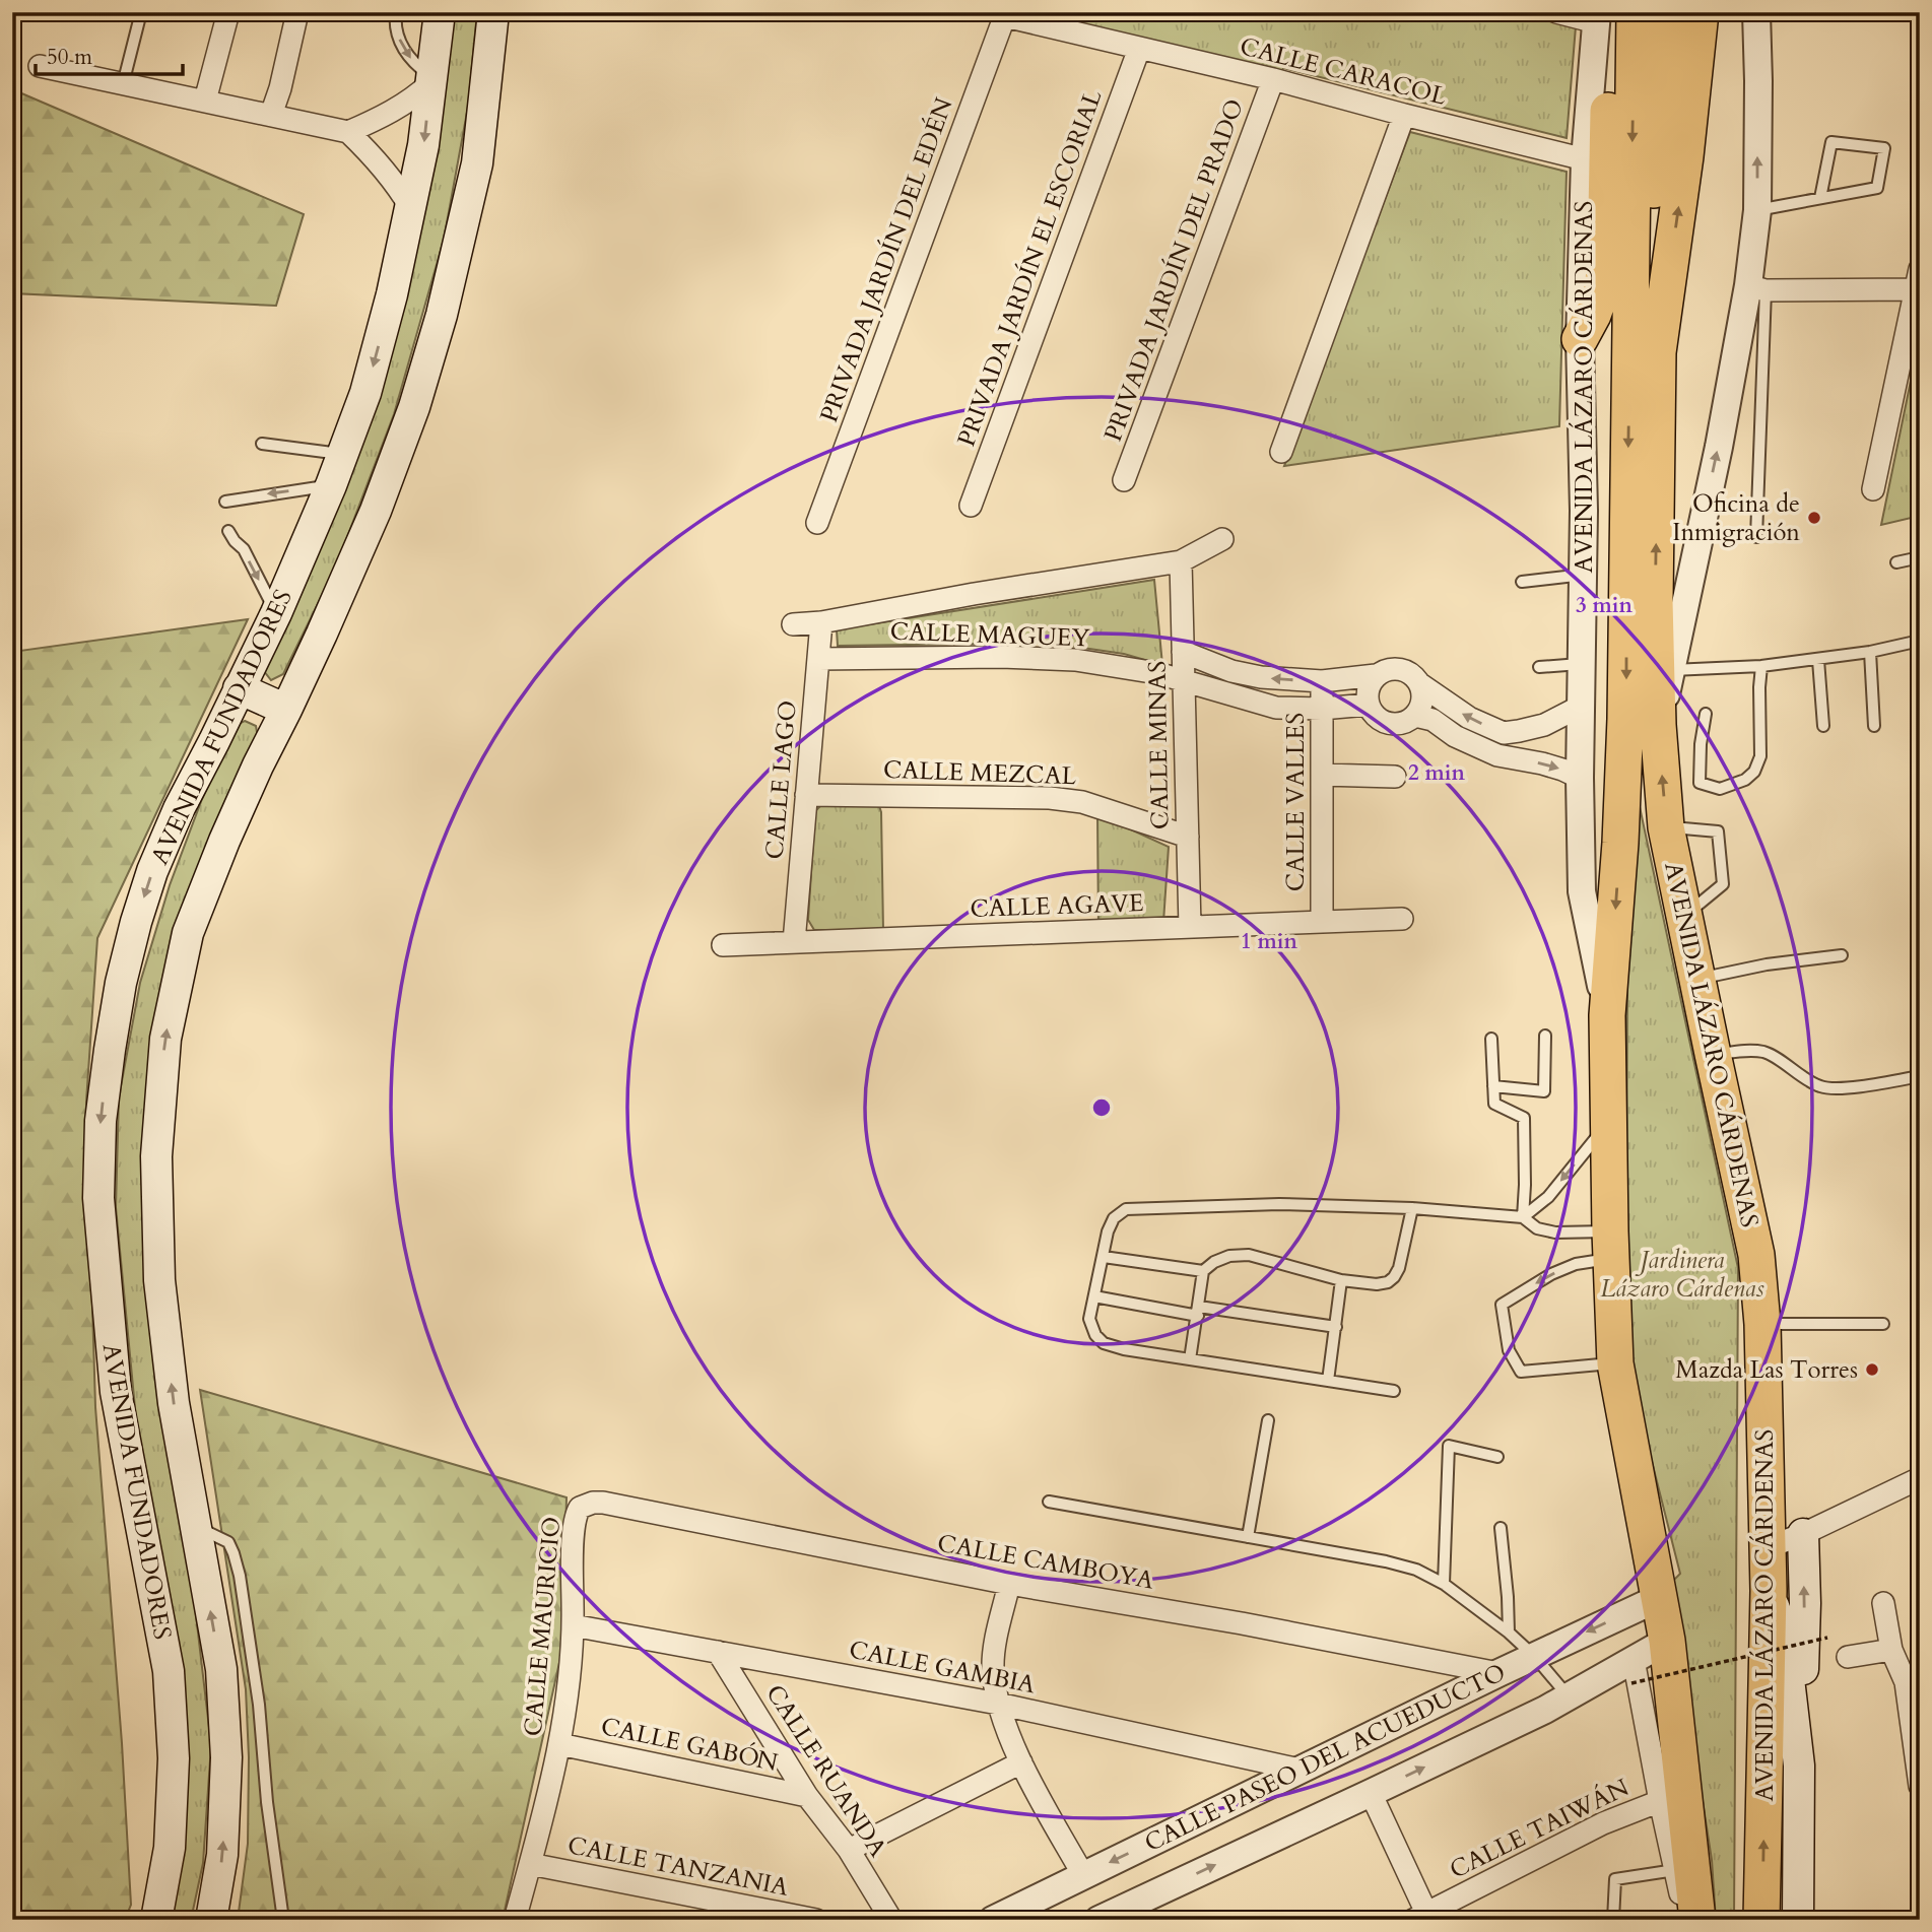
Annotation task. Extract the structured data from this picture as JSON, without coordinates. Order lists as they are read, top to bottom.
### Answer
{
  "streets": {
    "highway": ["AVENIDA LÁZARO CÁRDENAS"],
    "main road": ["AVENIDA FUNDADORES"],
    "street": [
      "CALLE CARACOL",
      "PRIVADA JARDÍN DEL EDÉN",
      "PRIVADA JARDÍN EL ESCORIAL",
      "PRIVADA JARDÍN DEL PRADO",
      "CALLE MAGUEY",
      "CALLE MINAS",
      "CALLE MEZCAL",
      "CALLE LAGO",
      "CALLE VALLES",
      "CALLE AGAVE",
      "CALLE CAMBOYA",
      "CALLE MAURICIO",
      "CALLE GAMBIA",
      "CALLE GABÓN",
      "CALLE PASEO DEL ACUEDUCTO",
      "CALLE RUANDA",
      "CALLE TAIWÁN",
      "CALLE TANZANIA"
    ]
  },
  "crossings": [
    ["CALLE CARACOL", "PRIVADA JARDÍN DEL EDÉN"],
    ["CALLE CARACOL", "PRIVADA JARDÍN EL ESCORIAL"],
    ["CALLE CARACOL", "PRIVADA JARDÍN DEL PRADO"],
    ["CALLE CARACOL", "AVENIDA LÁZARO CÁRDENAS"],
    ["AVENIDA LÁZARO CÁRDENAS", "CALLE PASEO DEL ACUEDUCTO"],
    ["AVENIDA LÁZARO CÁRDENAS", "CALLE TAIWÁN"],
    ["CALLE MAGUEY", "CALLE MINAS"],
    ["CALLE MAGUEY", "CALLE LAGO"],
    ["CALLE MAGUEY", "CALLE VALLES"],
    ["CALLE MINAS", "CALLE MEZCAL"],
    ["CALLE MINAS", "CALLE AGAVE"],
    ["CALLE MEZCAL", "CALLE LAGO"],
    ["CALLE LAGO", "CALLE AGAVE"],
    ["CALLE VALLES", "CALLE AGAVE"],
    ["CALLE CAMBOYA", "CALLE MAURICIO"],
    ["CALLE CAMBOYA", "CALLE PASEO DEL ACUEDUCTO"],
    ["CALLE MAURICIO", "CALLE GAMBIA"],
    ["CALLE MAURICIO", "CALLE GABÓN"],
    ["CALLE MAURICIO", "CALLE TANZANIA"],
    ["CALLE GAMBIA", "CALLE PASEO DEL ACUEDUCTO"],
    ["CALLE GAMBIA", "CALLE RUANDA"],
    ["CALLE GABÓN", "CALLE RUANDA"]
  ],
  "parks": ["Jardinera Lázaro Cárdenas"],
  "places": ["Oficina de Inmigración", "Mazda Las Torres"],
  "scale_bar": "50 m",
  "rings": ["3 min", "2 min", "1 min"]
}
